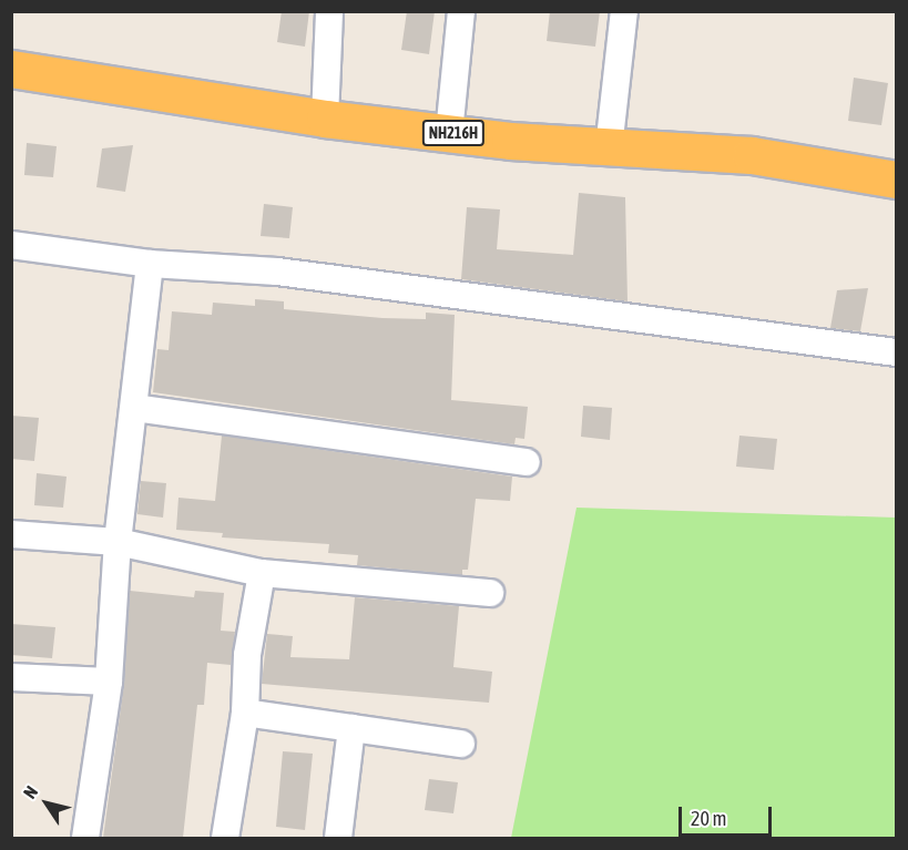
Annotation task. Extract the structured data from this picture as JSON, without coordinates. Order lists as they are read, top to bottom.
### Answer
{
  "streets": {
    "highway": ["NH216H"]
  },
  "scale_bar": "20 m",
  "north": "top left"
}
